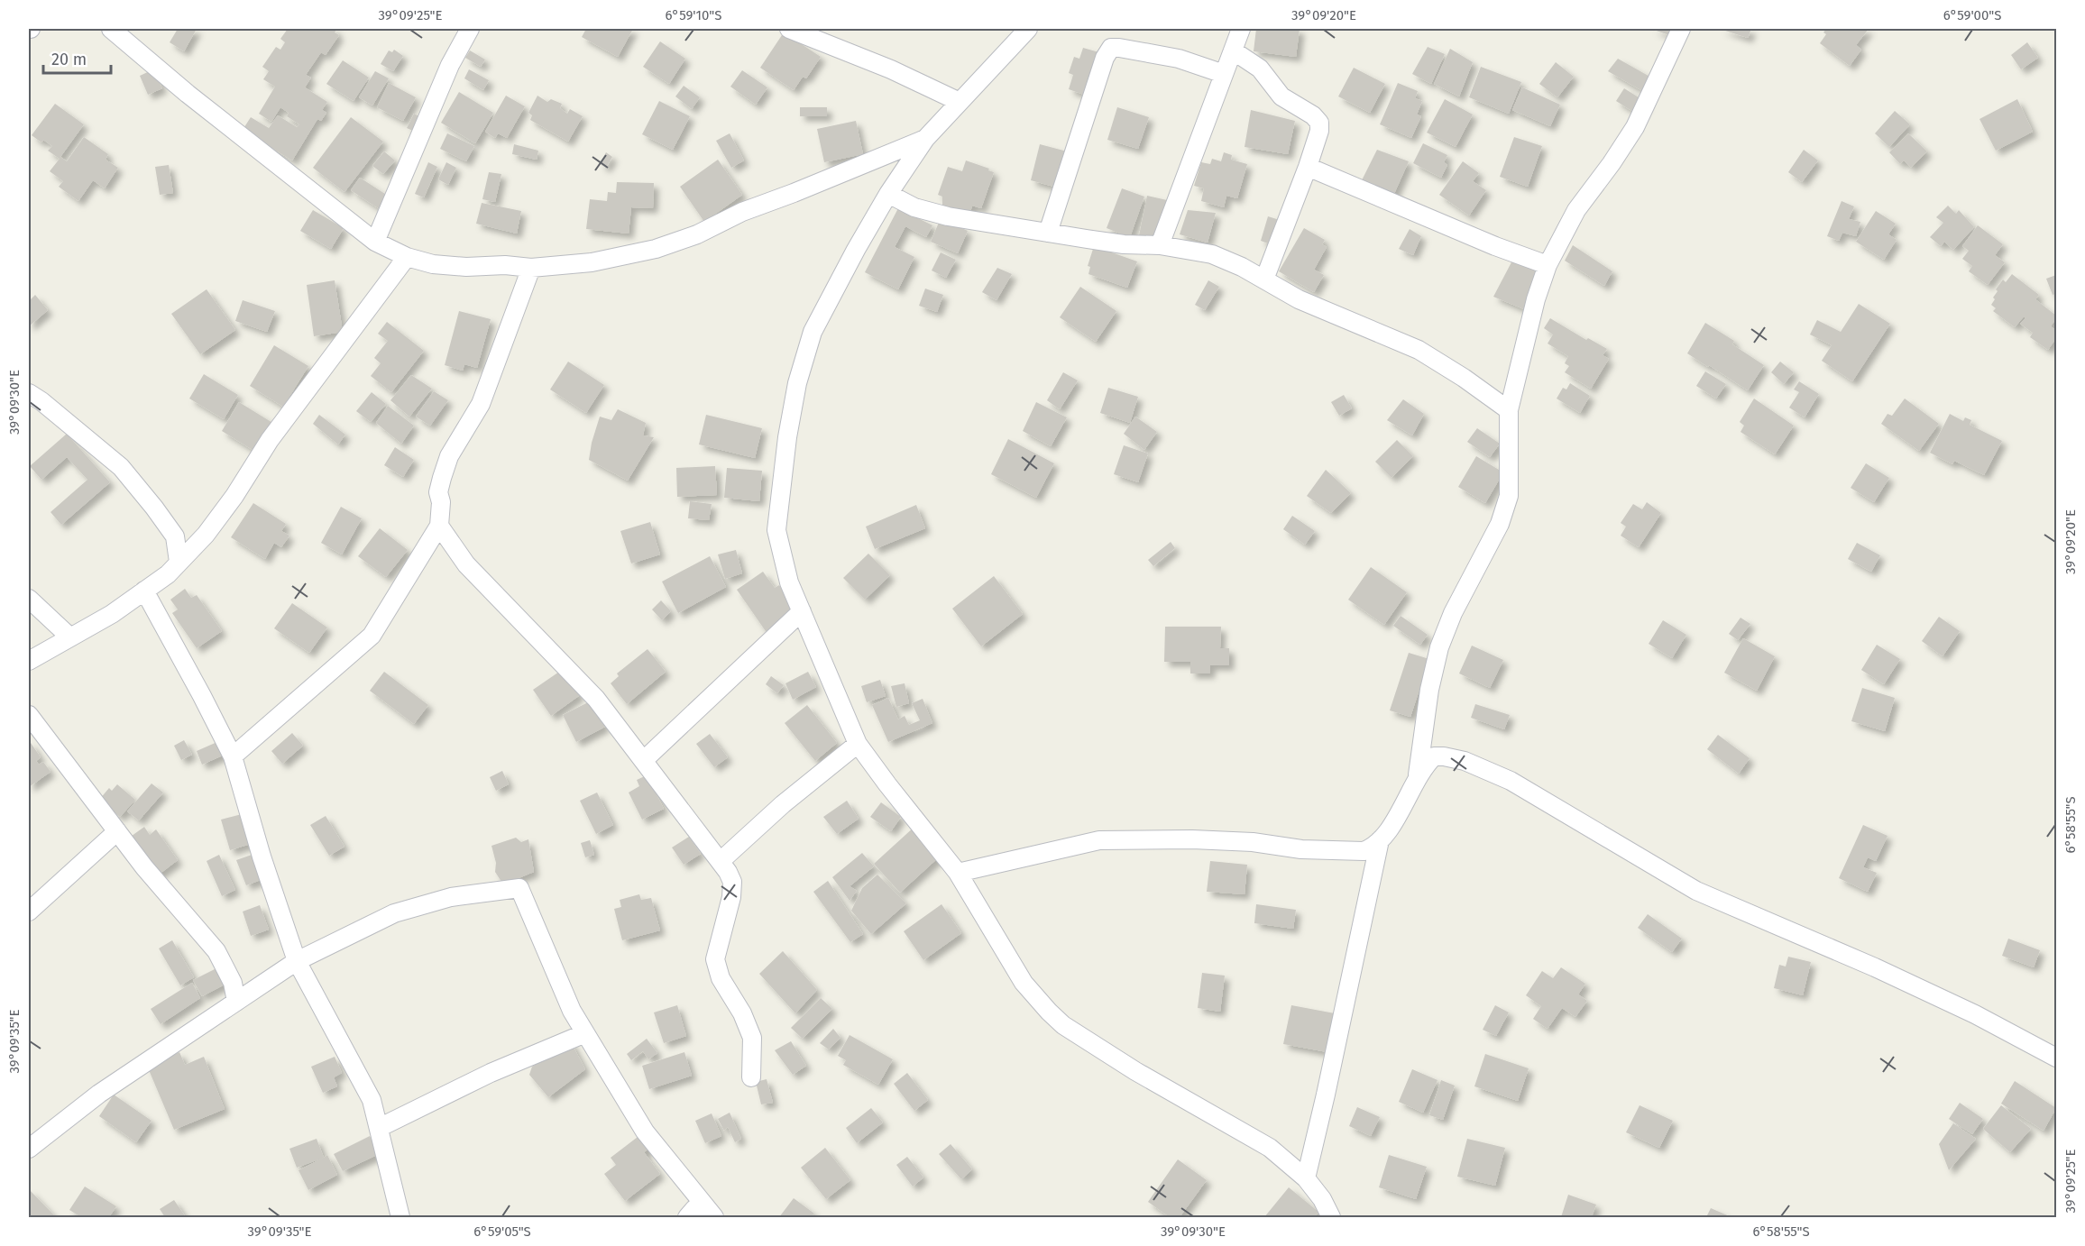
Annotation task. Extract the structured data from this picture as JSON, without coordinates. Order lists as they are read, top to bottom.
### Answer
{
  "scale_bar": "20 m",
  "coordinates": [
    "39°09'25\"E",
    "6°59'10\"S",
    "39°09'20\"E",
    "6°59'00\"S",
    "39°09'30\"E",
    "6°58'55\"S",
    "39°09'35\"E",
    "6°59'05\"S"
  ]
}
